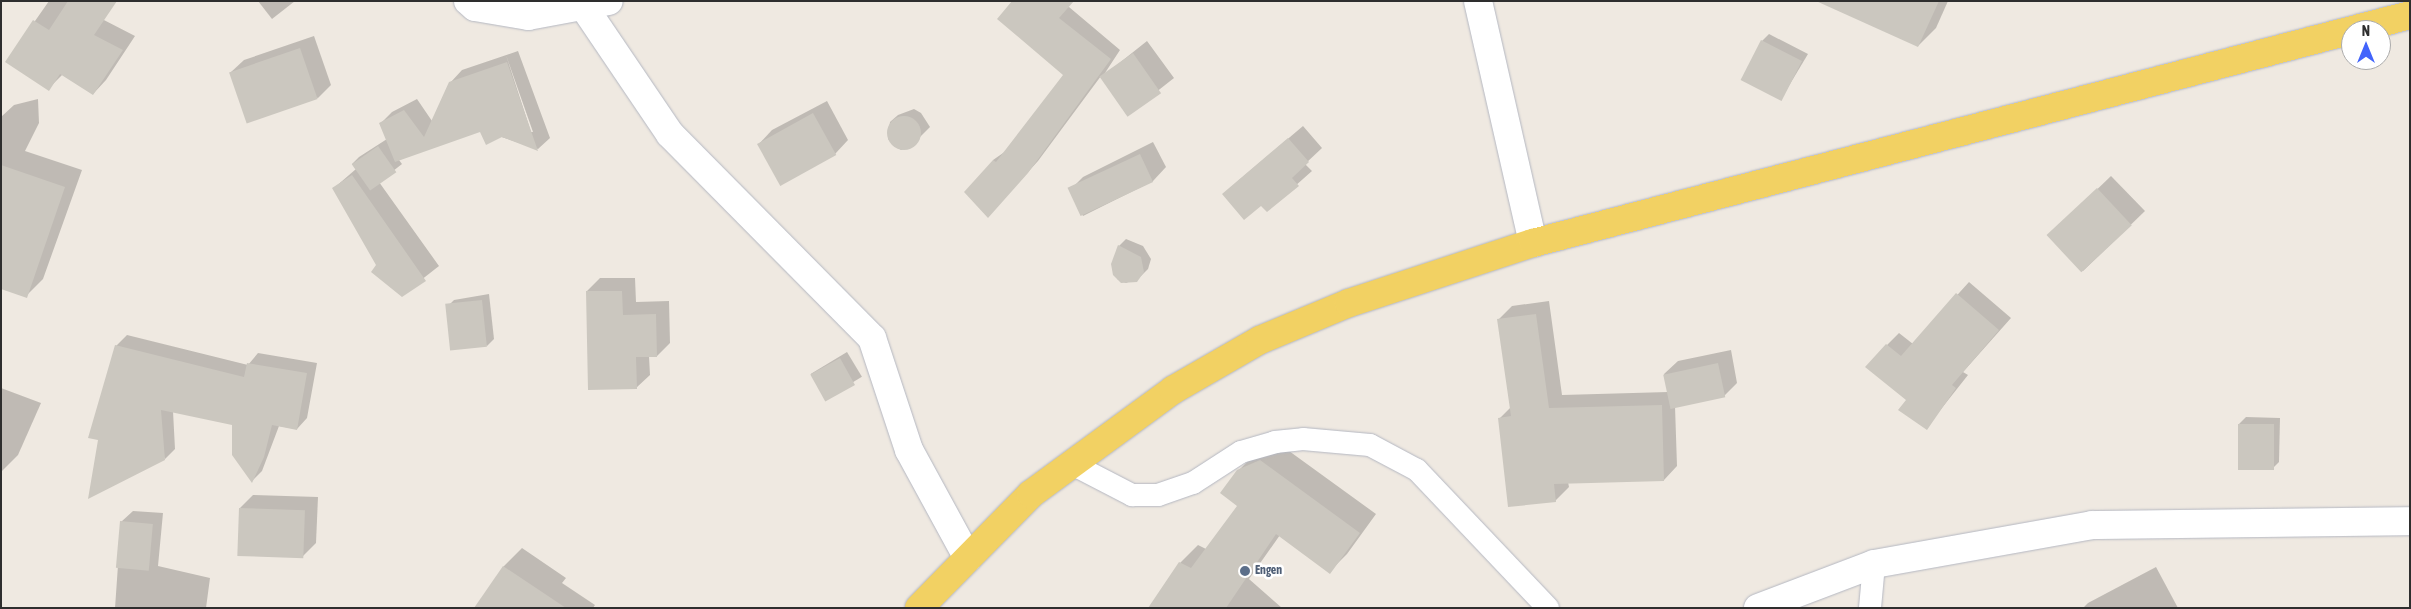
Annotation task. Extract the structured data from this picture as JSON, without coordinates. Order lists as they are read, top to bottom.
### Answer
{
  "places": ["Engen"],
  "north": "top"
}
